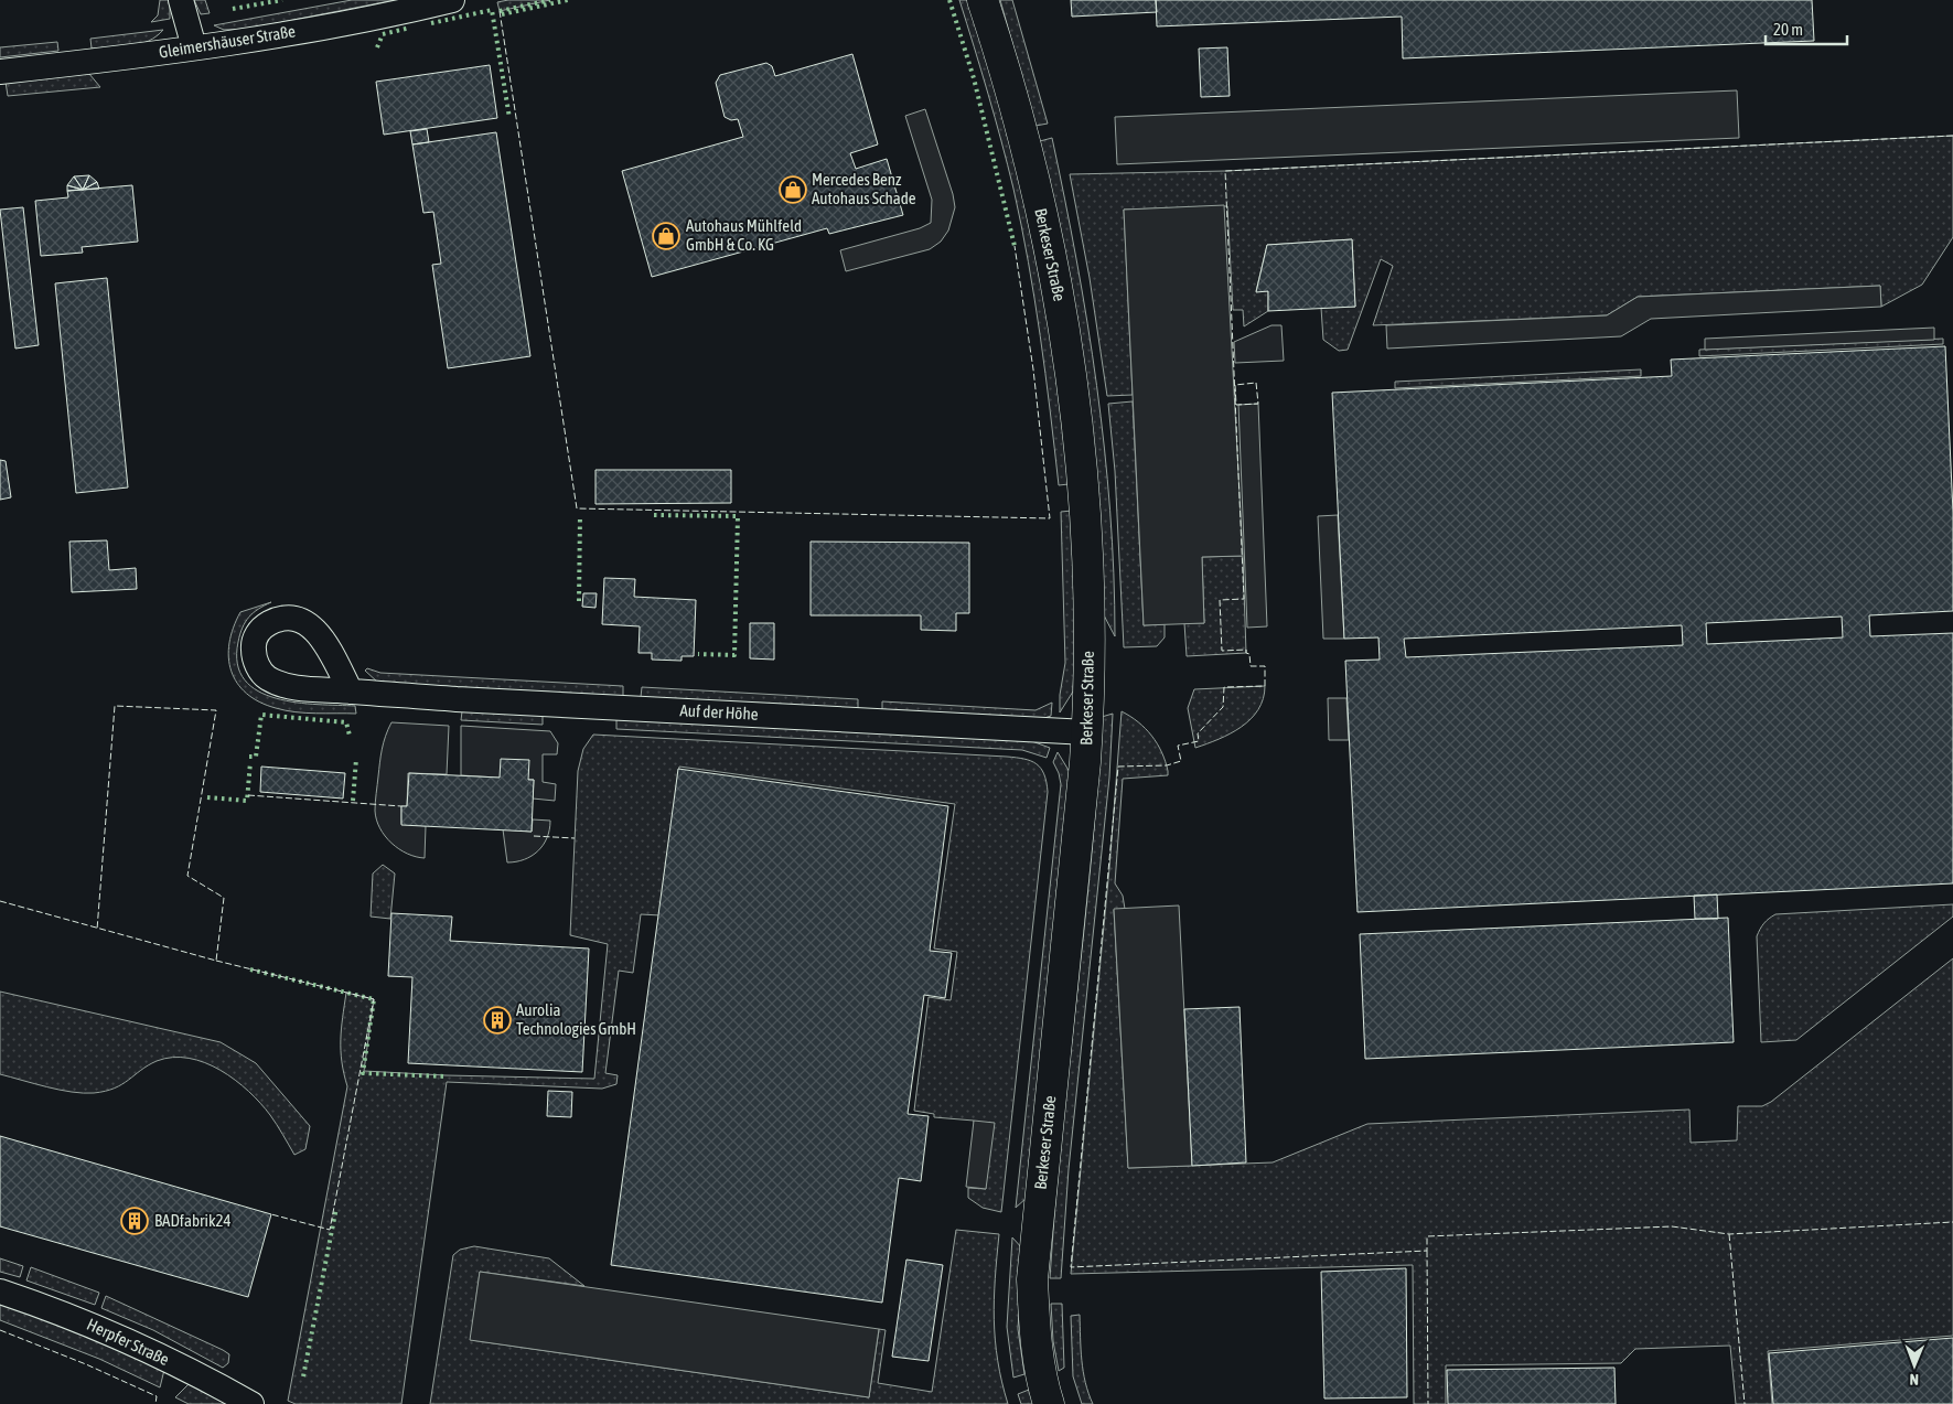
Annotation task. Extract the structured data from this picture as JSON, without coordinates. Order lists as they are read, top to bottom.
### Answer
{
  "streets": {
    "main road": ["Berkeser Straße"],
    "street": ["Gleimershäuser Straße", "Auf der Höhe", "Herpfer Straße"]
  },
  "crossings": [
    ["Berkeser Straße", "Auf der Höhe"]
  ],
  "places": {
    "shop": ["Mercedes Benz Autohaus Schade", "Autohaus Mühlfeld GmbH & Co. KG"],
    "building": ["Aurolia Technologies GmbH", "BADfabrik24"]
  },
  "scale_bar": "20 m",
  "north": "bottom"
}
